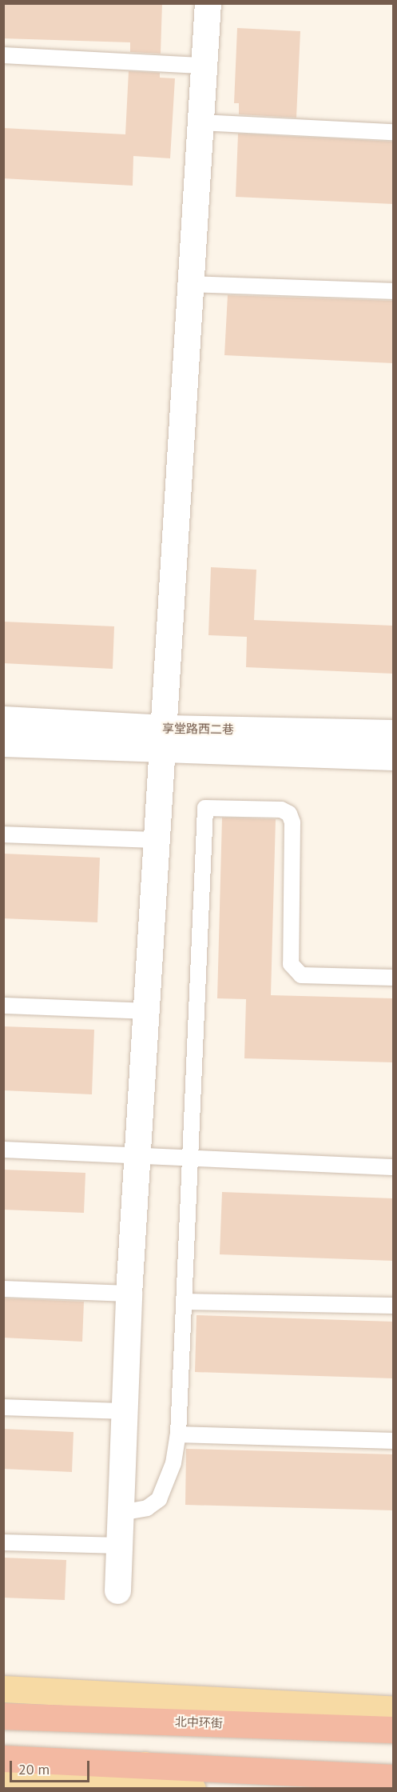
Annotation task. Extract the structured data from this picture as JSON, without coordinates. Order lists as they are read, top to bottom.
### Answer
{
  "streets": {
    "highway": ["北中环街"],
    "street": ["享堂路西二巷"]
  },
  "scale_bar": "20 m"
}
